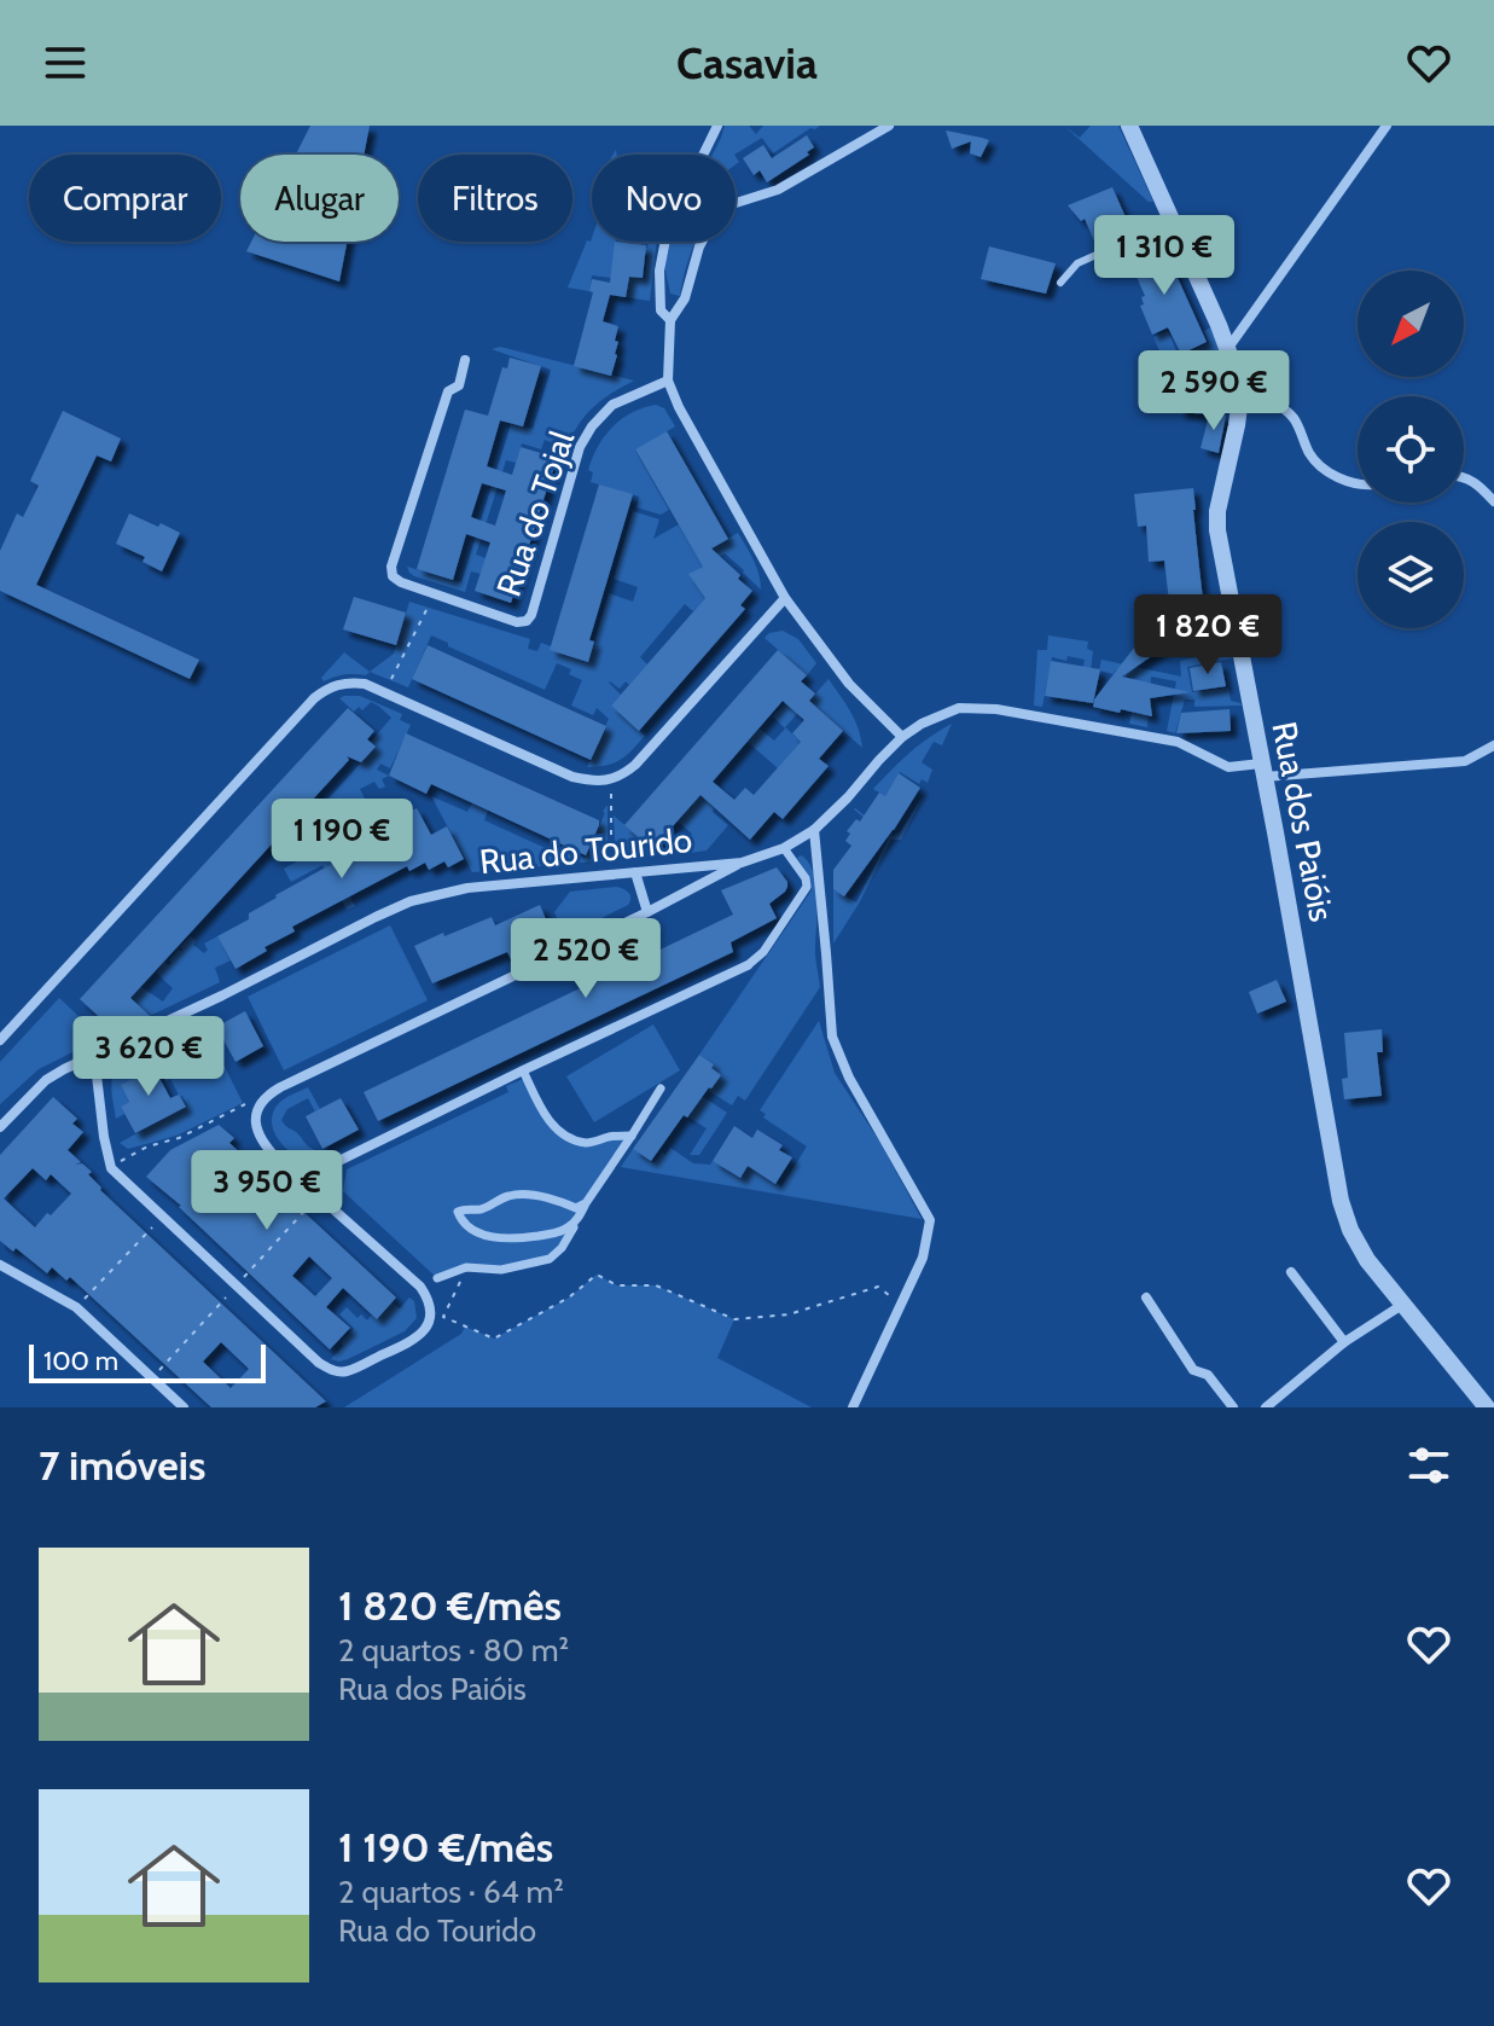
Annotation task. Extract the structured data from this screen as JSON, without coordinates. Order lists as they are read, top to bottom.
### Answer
{
  "streets": {
    "street": ["Rua do Tojal", "Rua dos Paióis", "Rua do Tourido"]
  },
  "crossings": [
    ["Rua dos Paióis", "Rua do Tourido"]
  ],
  "scale_bar": "100 m",
  "north": "bottom left",
  "page": {
    "header": "Casavia",
    "chip": [
      "Comprar",
      "Alugar",
      "Filtros",
      "Novo"
    ],
    "price": [
      "1 310 €",
      "2 590 €",
      "1 820 €",
      "1 190 €",
      "2 520 €",
      "3 620 €",
      "3 950 €"
    ],
    "scale": "100 m",
    "heading": "7 imóveis",
    "list": [
      {
        "name": "1 820 €/mês",
        "note": "2 quartos · 80 m² · Rua dos Paióis"
      },
      {
        "name": "1 190 €/mês",
        "note": "2 quartos · 64 m² · Rua do Tourido"
      }
    ]
  }
}
